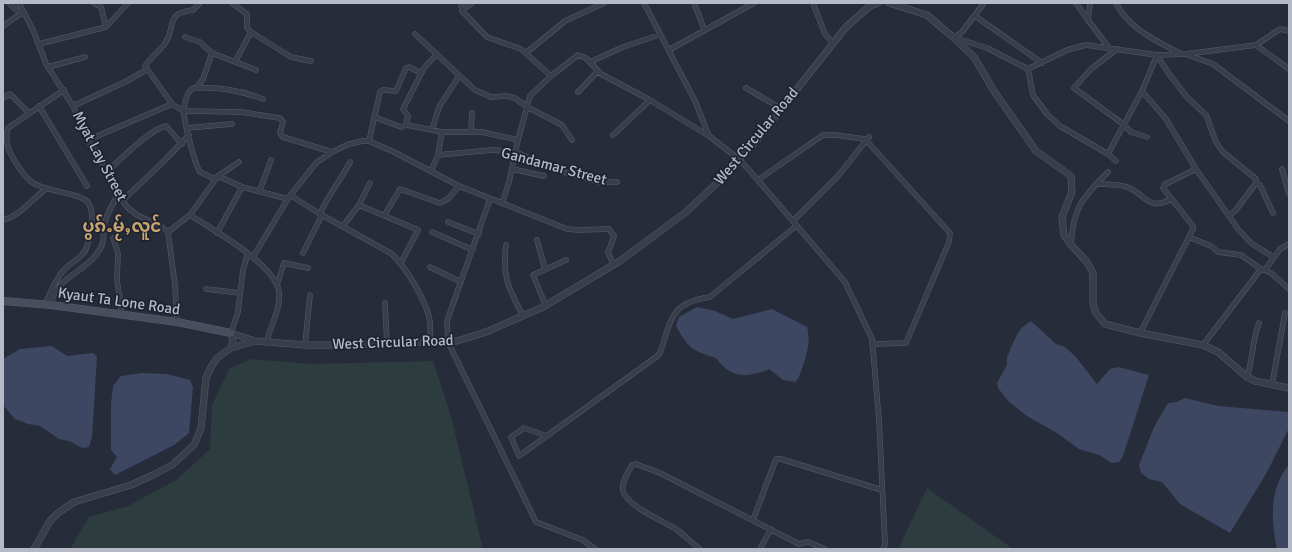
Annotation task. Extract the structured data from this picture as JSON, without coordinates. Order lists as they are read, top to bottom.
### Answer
{
  "streets": {
    "main road": ["Kyaut Ta Lone Road"],
    "street": ["West Circular Road", "Myat Lay Street", "Gandamar Street"]
  },
  "districts": ["ပွၵ်ႉမႂ်ႇလူင်"]
}
